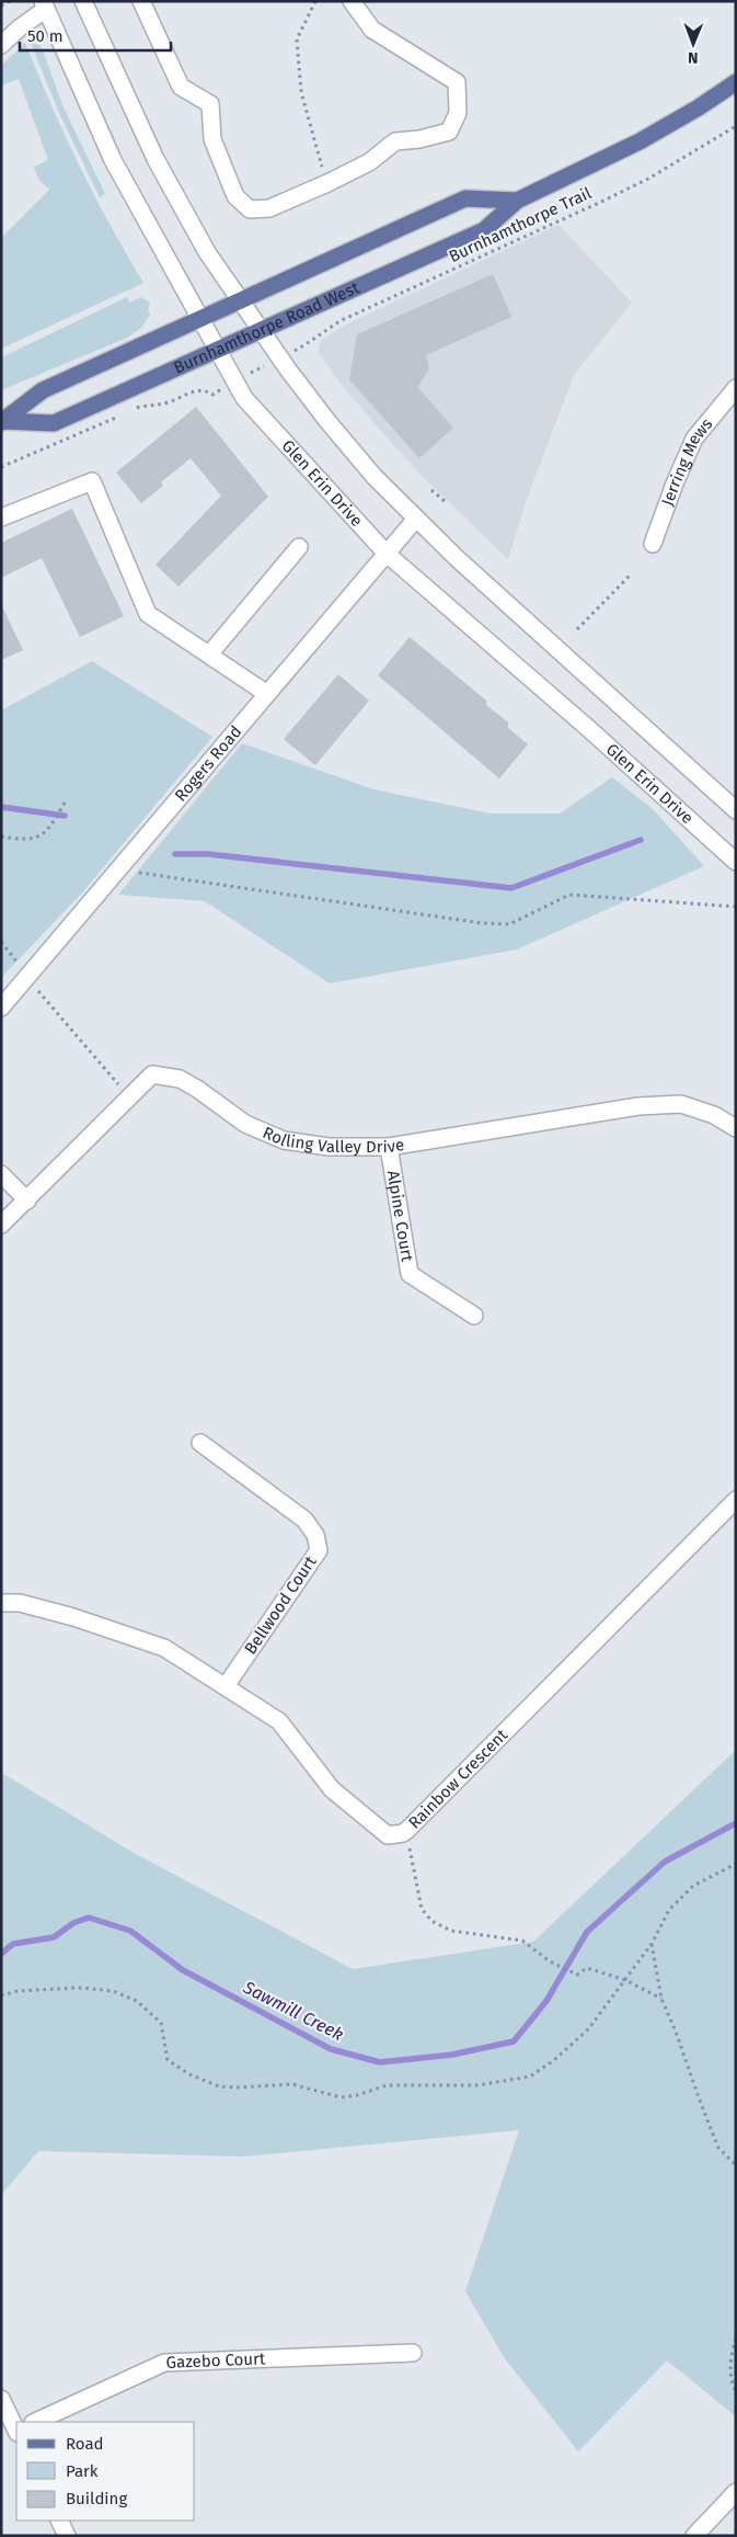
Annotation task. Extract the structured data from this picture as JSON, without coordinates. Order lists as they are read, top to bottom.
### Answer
{
  "streets": {
    "main road": ["Burnhamthorpe Road West"],
    "street": [
      "Jerring Mews",
      "Glen Erin Drive",
      "Rogers Road",
      "Rolling Valley Drive",
      "Alpine Court",
      "Bellwood Court",
      "Rainbow Crescent",
      "Gazebo Court"
    ],
    "path": ["Burnhamthorpe Trail"]
  },
  "crossings": [
    ["Burnhamthorpe Road West", "Glen Erin Drive"],
    ["Glen Erin Drive", "Rogers Road"],
    ["Rolling Valley Drive", "Alpine Court"],
    ["Bellwood Court", "Rainbow Crescent"]
  ],
  "water": ["Sawmill Creek"],
  "legend": ["Road", "Park", "Building"],
  "scale_bar": "50 m",
  "north": "bottom"
}
